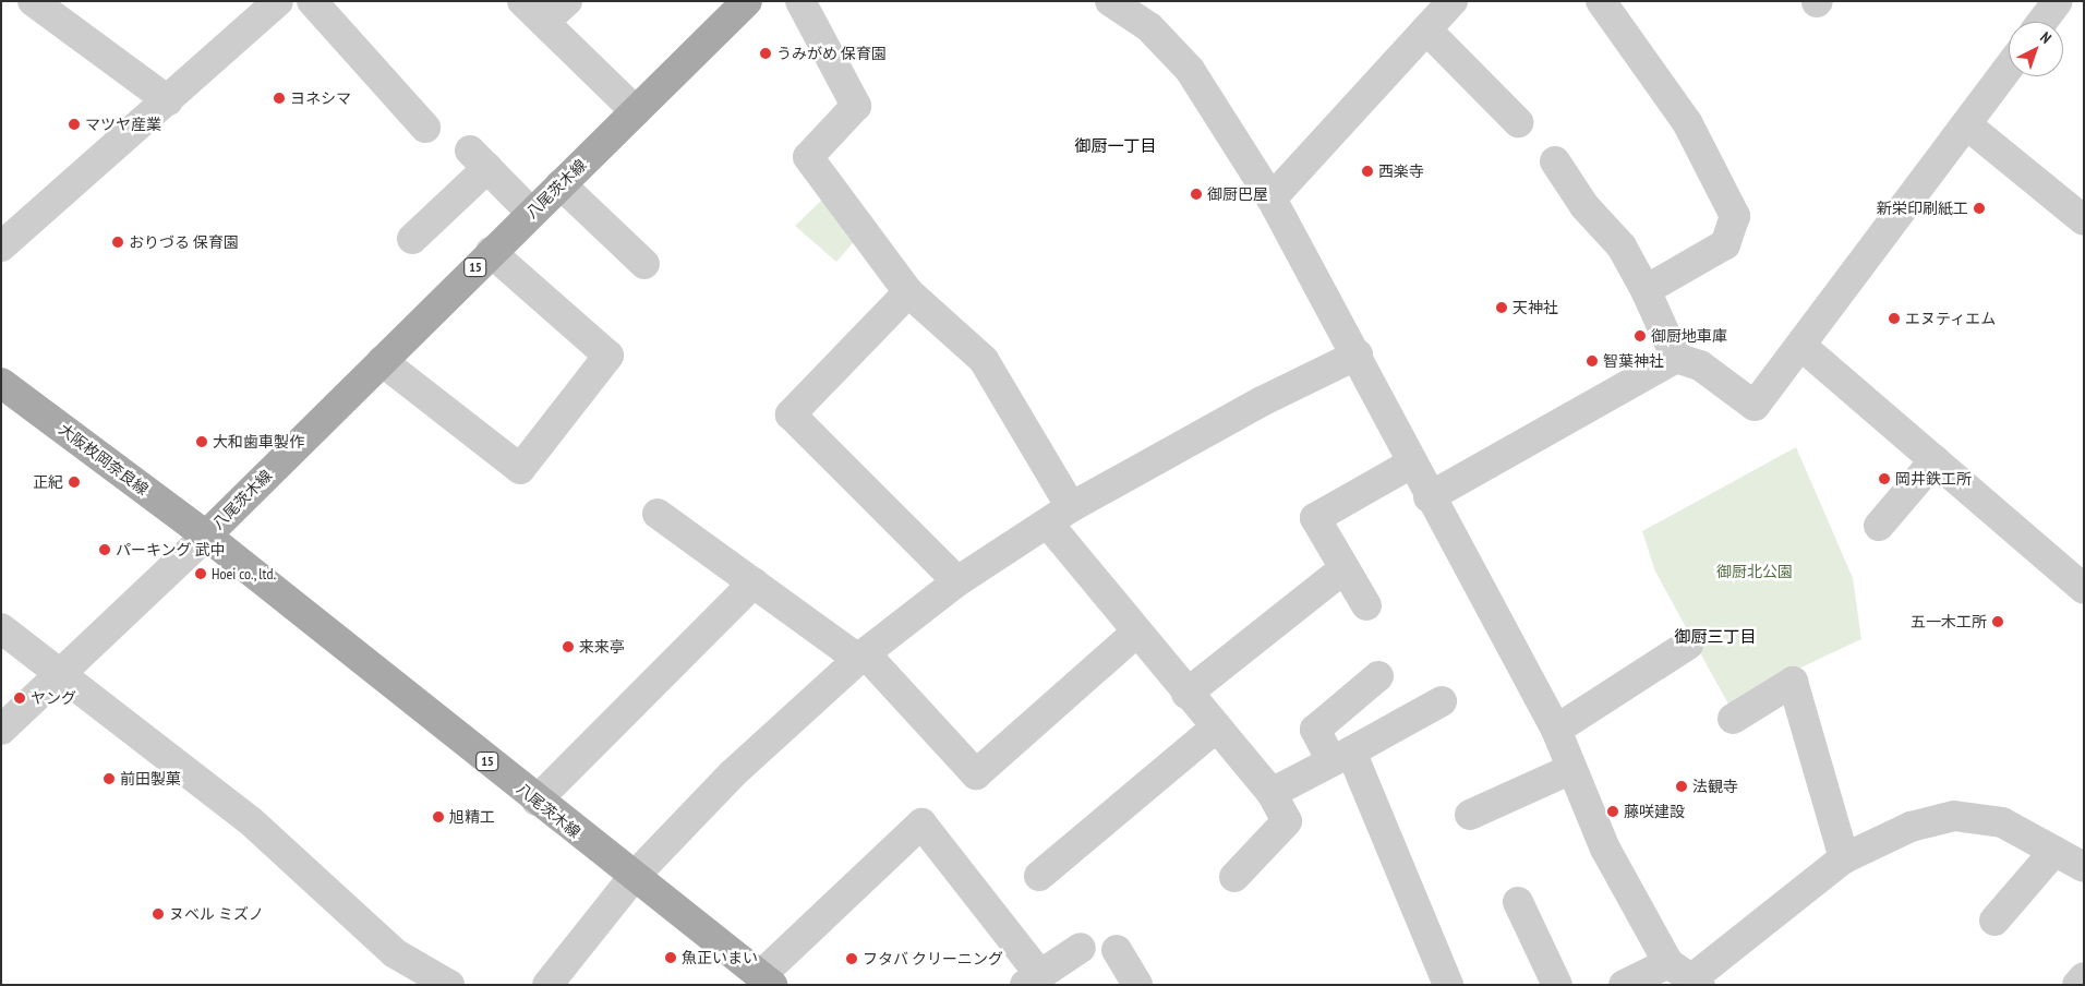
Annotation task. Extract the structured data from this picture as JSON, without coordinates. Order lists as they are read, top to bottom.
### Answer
{
  "streets": {
    "main road": ["八尾茨木線", "15", "大阪枚岡奈良線"]
  },
  "crossings": [
    ["八尾茨木線", "大阪枚岡奈良線"]
  ],
  "districts": ["御厨一丁目", "御厨三丁目"],
  "parks": ["御厨北公園"],
  "places": [
    "うみがめ 保育園",
    "ヨネシマ",
    "マツヤ産業",
    "西楽寺",
    "御厨巴屋",
    "新栄印刷紙工",
    "おりづる 保育園",
    "天神社",
    "エヌティエム",
    "御厨地車庫",
    "智葉神社",
    "大和歯車製作",
    "岡井鉄工所",
    "正紀",
    "パーキング 武中",
    "Hoei co., ltd.",
    "五一木工所",
    "来来亭",
    "ヤング",
    "前田製菓",
    "法観寺",
    "藤咲建設",
    "旭精工",
    "ヌベル ミズノ",
    "魚正いまい",
    "フタバ クリーニング"
  ],
  "north": "top right"
}
